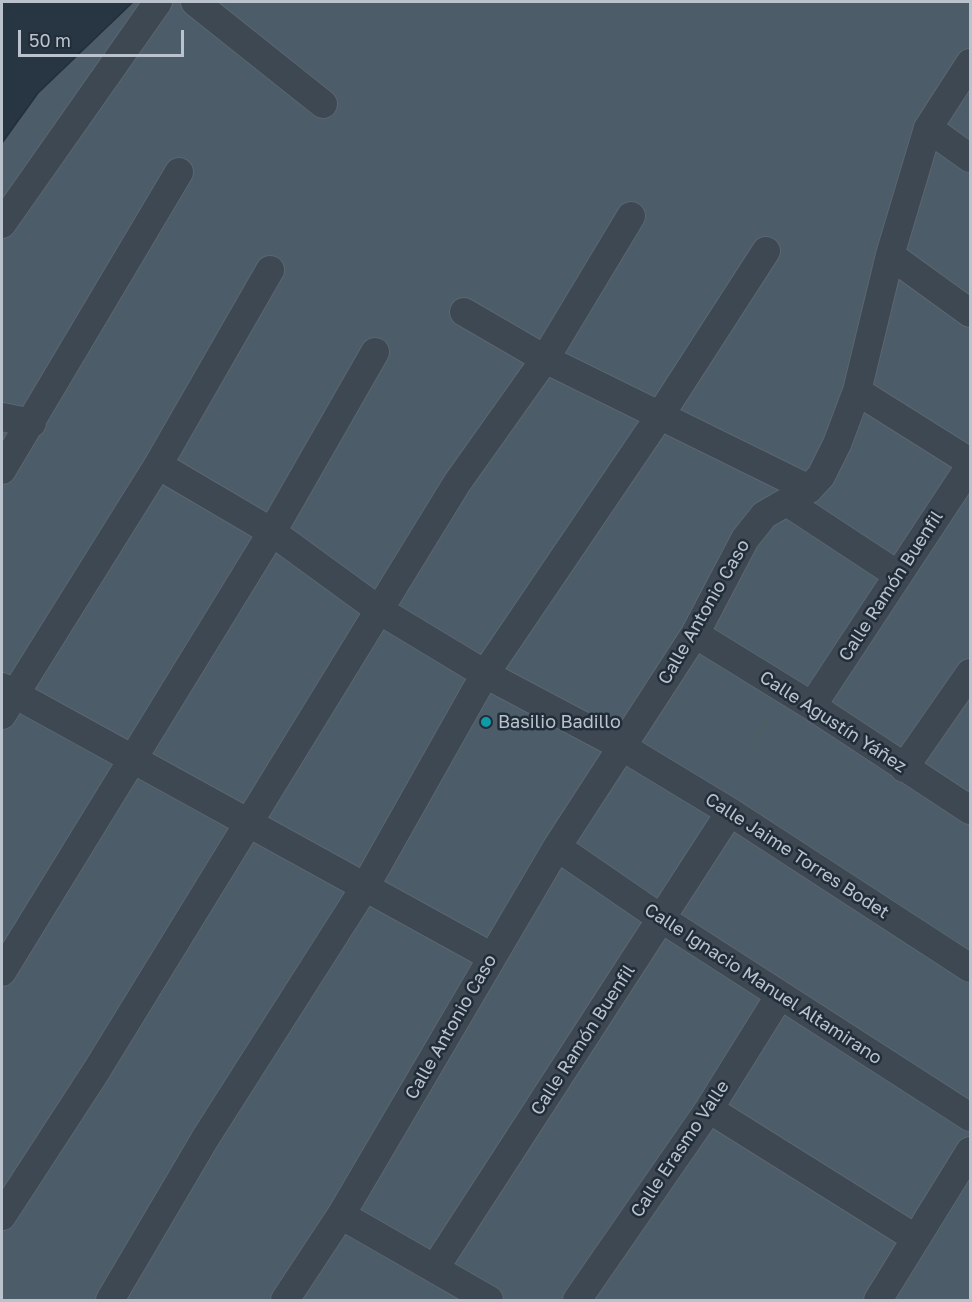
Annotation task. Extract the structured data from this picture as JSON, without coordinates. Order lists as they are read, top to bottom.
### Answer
{
  "streets": {
    "street": [
      "Calle Ramón Buenfil",
      "Calle Antonio Caso",
      "Calle Agustín Yáñez",
      "Calle Jaime Torres Bodet",
      "Calle Ignacio Manuel Altamirano",
      "Calle Erasmo Valle"
    ]
  },
  "crossings": [
    ["Calle Ramón Buenfil", "Calle Agustín Yáñez"],
    ["Calle Ramón Buenfil", "Calle Jaime Torres Bodet"],
    ["Calle Ramón Buenfil", "Calle Ignacio Manuel Altamirano"],
    ["Calle Antonio Caso", "Calle Agustín Yáñez"],
    ["Calle Antonio Caso", "Calle Jaime Torres Bodet"],
    ["Calle Antonio Caso", "Calle Ignacio Manuel Altamirano"],
    ["Calle Ignacio Manuel Altamirano", "Calle Erasmo Valle"]
  ],
  "places": ["Basilio Badillo"],
  "scale_bar": "50 m"
}
